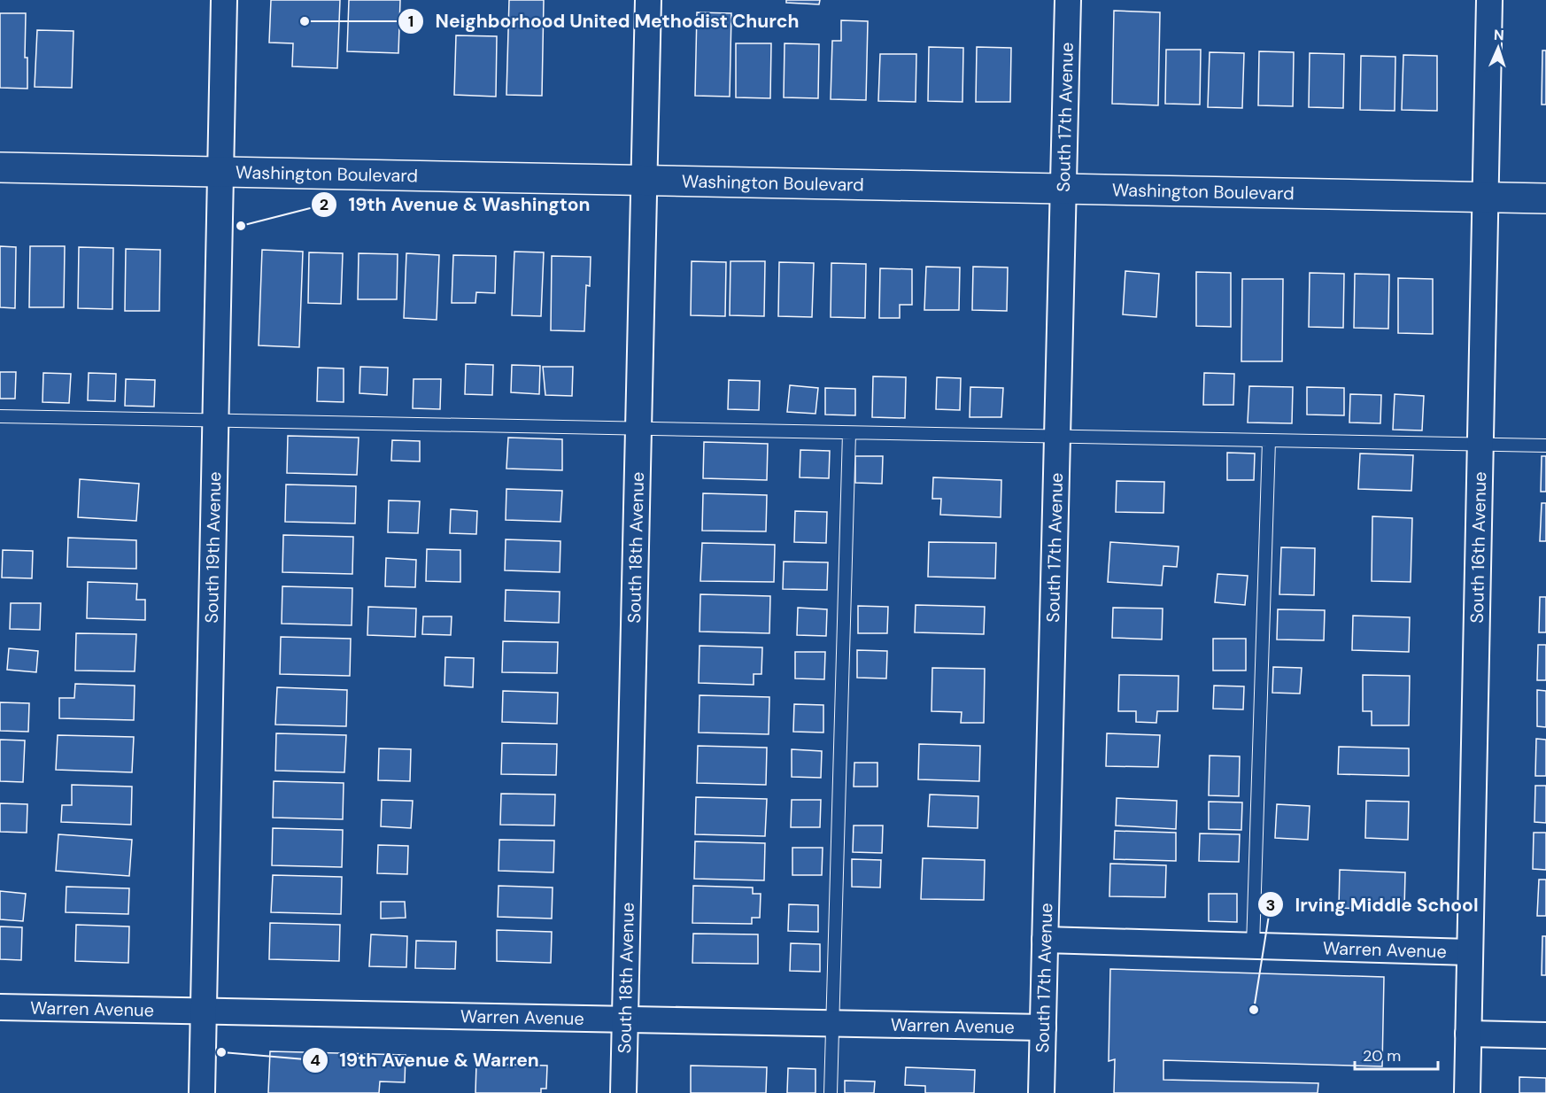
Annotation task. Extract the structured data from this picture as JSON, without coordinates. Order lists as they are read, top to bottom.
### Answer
{
  "streets": {
    "street": [
      "South 17th Avenue",
      "Washington Boulevard",
      "South 19th Avenue",
      "South 18th Avenue",
      "South 16th Avenue",
      "Warren Avenue"
    ]
  },
  "crossings": [
    ["South 17th Avenue", "Washington Boulevard"],
    ["South 17th Avenue", "Warren Avenue"],
    ["Washington Boulevard", "South 19th Avenue"],
    ["Washington Boulevard", "South 18th Avenue"],
    ["Washington Boulevard", "South 16th Avenue"],
    ["South 19th Avenue", "Warren Avenue"],
    ["South 18th Avenue", "Warren Avenue"],
    ["South 16th Avenue", "Warren Avenue"]
  ],
  "places": [
    "Neighborhood United Methodist Church",
    "19th Avenue & Washington",
    "Irving Middle School",
    "19th Avenue & Warren"
  ],
  "scale_bar": "20 m",
  "north": "top"
}
